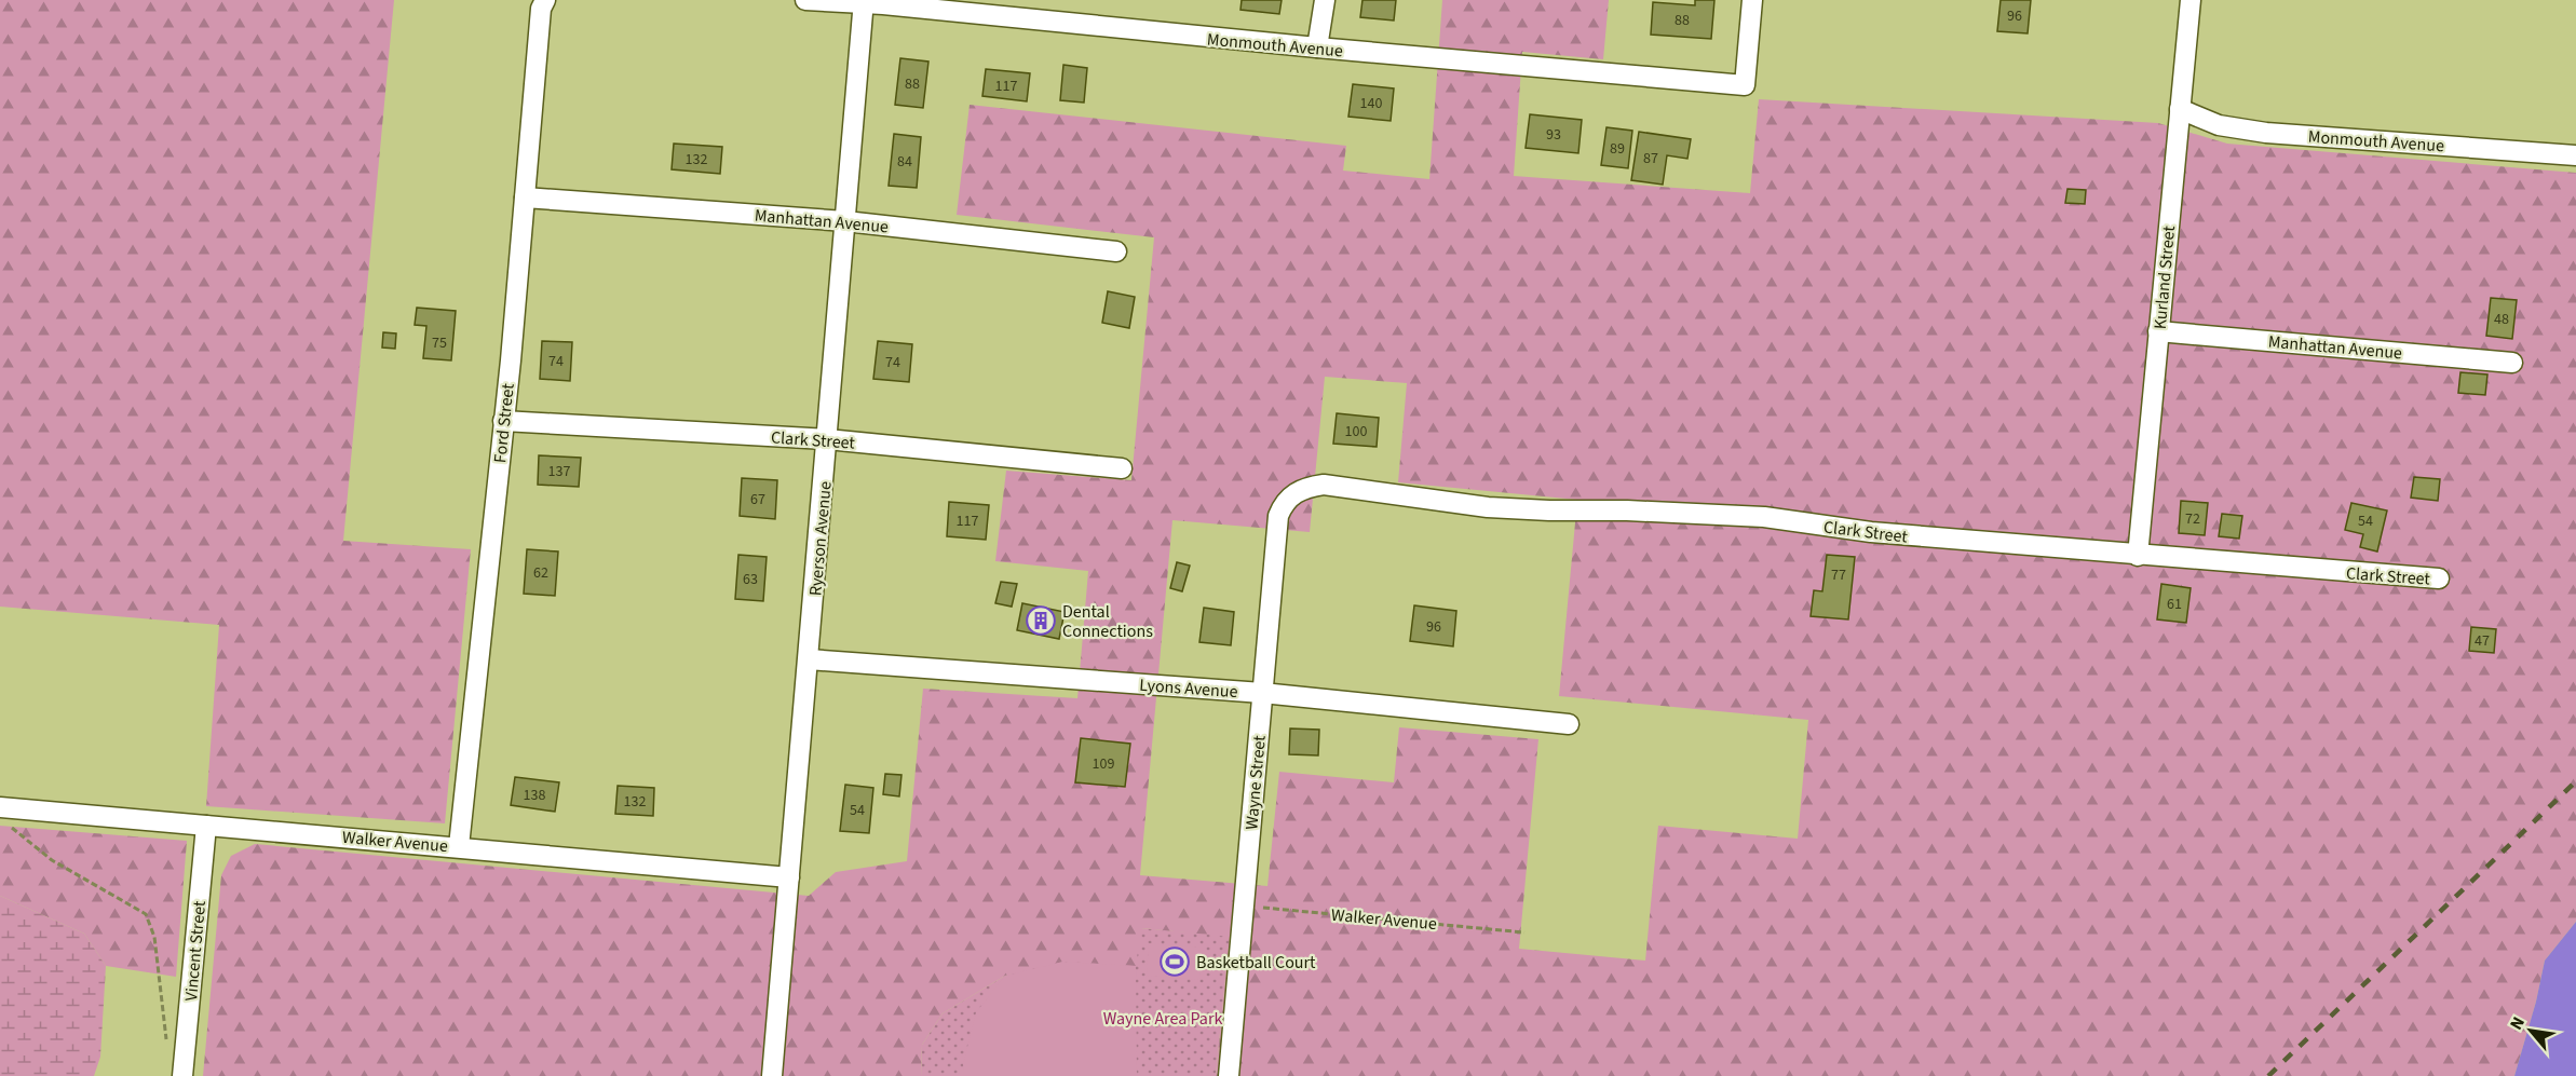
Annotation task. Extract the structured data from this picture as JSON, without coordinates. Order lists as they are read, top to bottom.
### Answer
{
  "streets": {
    "street": [
      "Monmouth Avenue",
      "Manhattan Avenue",
      "Kurland Street",
      "Ford Street",
      "Clark Street",
      "Ryerson Avenue",
      "Lyons Avenue",
      "Wayne Street",
      "Walker Avenue",
      "Vincent Street"
    ]
  },
  "crossings": [
    ["Monmouth Avenue", "Kurland Street"],
    ["Monmouth Avenue", "Ryerson Avenue"],
    ["Manhattan Avenue", "Kurland Street"],
    ["Manhattan Avenue", "Ford Street"],
    ["Manhattan Avenue", "Ryerson Avenue"],
    ["Kurland Street", "Clark Street"],
    ["Ford Street", "Clark Street"],
    ["Ford Street", "Walker Avenue"],
    ["Clark Street", "Ryerson Avenue"],
    ["Clark Street", "Wayne Street"],
    ["Ryerson Avenue", "Lyons Avenue"],
    ["Ryerson Avenue", "Walker Avenue"],
    ["Lyons Avenue", "Wayne Street"],
    ["Wayne Street", "Walker Avenue"],
    ["Walker Avenue", "Vincent Street"]
  ],
  "parks": ["Wayne Area Park"],
  "places": {
    "building": ["Dental Connections"],
    "sports": ["Basketball Court"]
  },
  "house_numbers": [
    "96",
    "88",
    "88",
    "117",
    "140",
    "93",
    "89",
    "87",
    "132",
    "84",
    "48",
    "75",
    "74",
    "74",
    "100",
    "137",
    "67",
    "72",
    "117",
    "54",
    "62",
    "77",
    "63",
    "61",
    "96",
    "47",
    "109",
    "138",
    "132",
    "54"
  ],
  "north": "top left"
}
